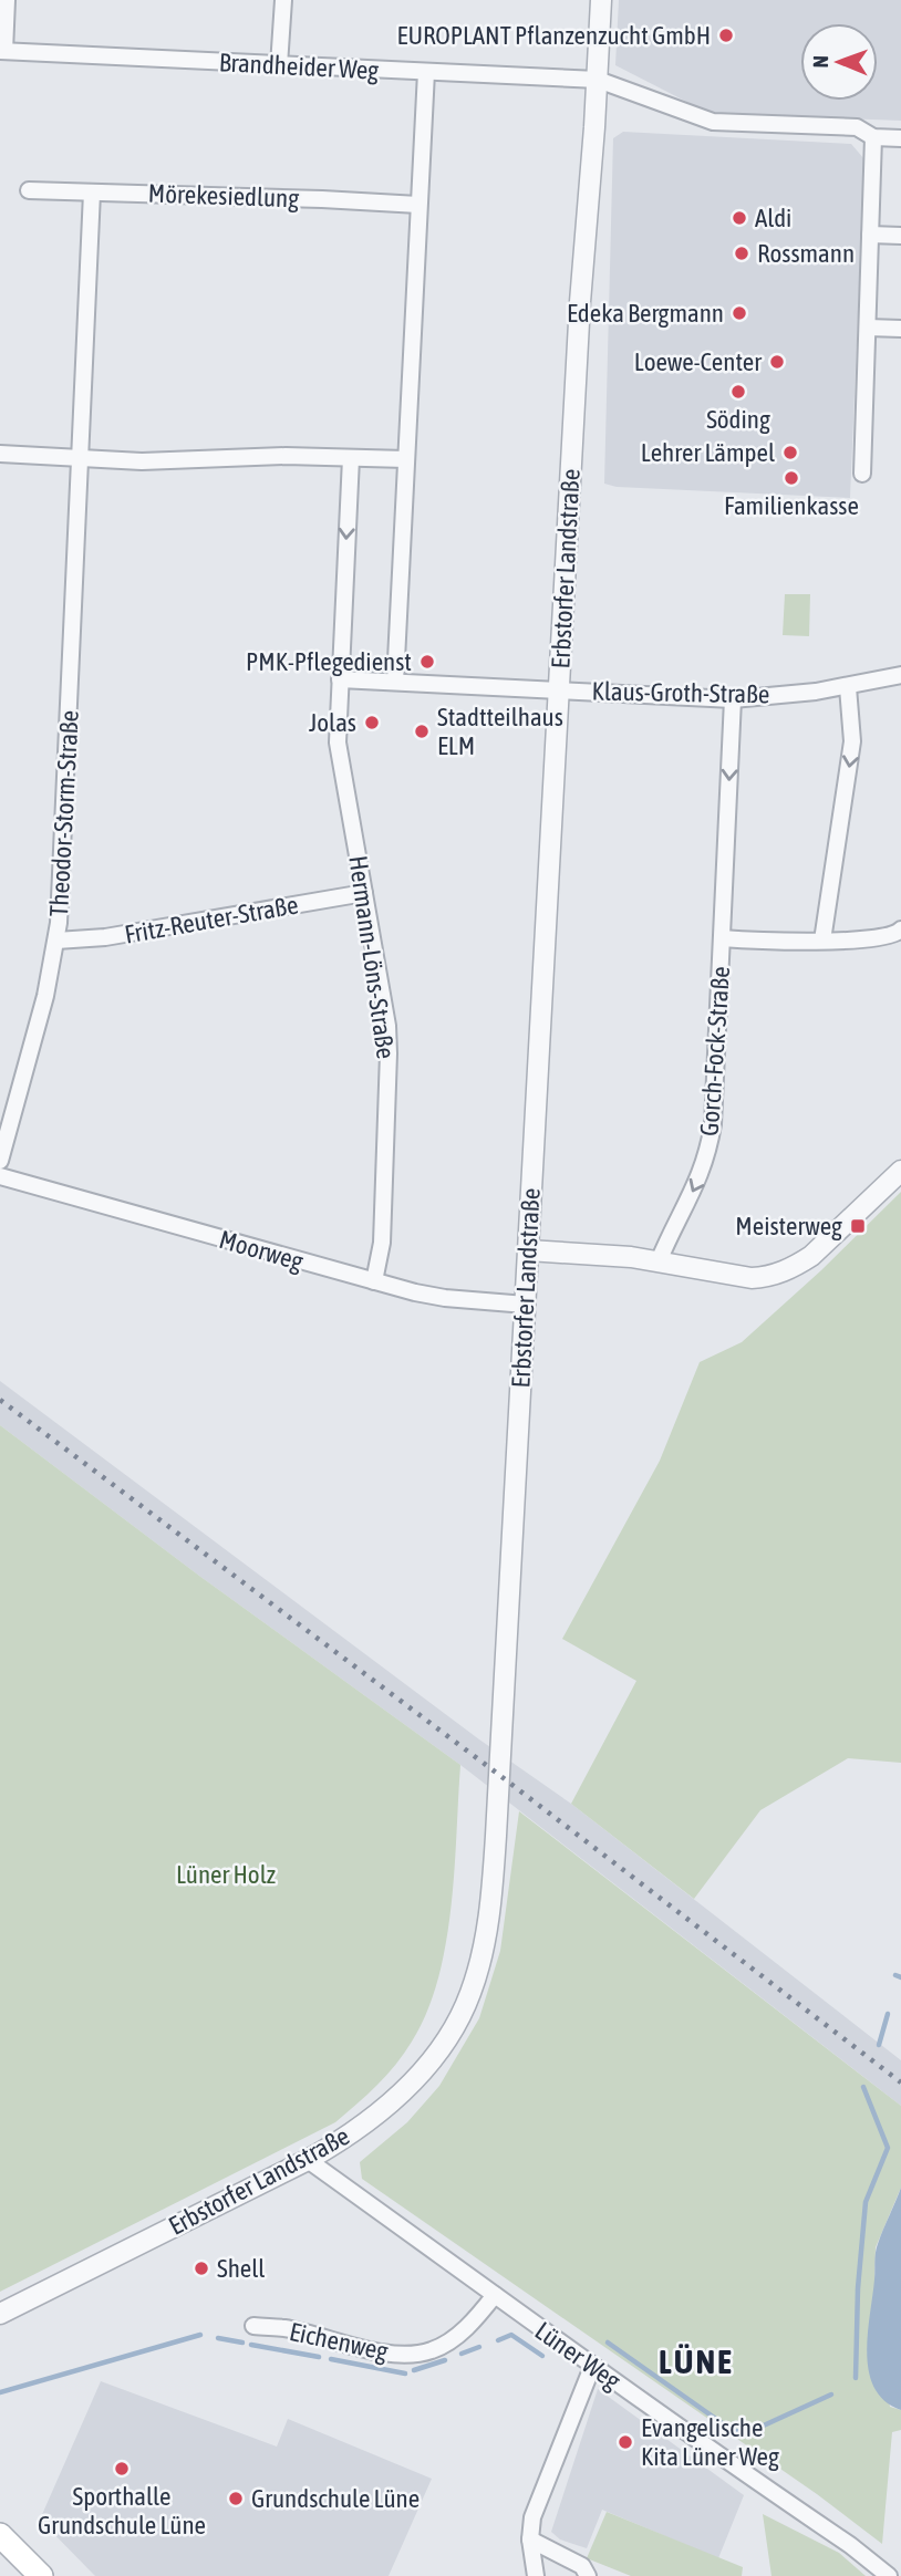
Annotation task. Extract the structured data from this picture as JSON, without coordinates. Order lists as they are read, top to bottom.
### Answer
{
  "streets": {
    "street": [
      "Brandheider Weg",
      "Mörekesiedlung",
      "Erbstorfer Landstraße",
      "Klaus-Groth-Straße",
      "Theodor-Storm-Straße",
      "Fritz-Reuter-Straße",
      "Hermann-Löns-Straße",
      "Gorch-Fock-Straße",
      "Moorweg",
      "Eichenweg",
      "Lüner Weg"
    ]
  },
  "crossings": [
    ["Brandheider Weg", "Erbstorfer Landstraße"],
    ["Mörekesiedlung", "Theodor-Storm-Straße"],
    ["Erbstorfer Landstraße", "Klaus-Groth-Straße"],
    ["Erbstorfer Landstraße", "Moorweg"],
    ["Erbstorfer Landstraße", "Lüner Weg"],
    ["Klaus-Groth-Straße", "Gorch-Fock-Straße"],
    ["Theodor-Storm-Straße", "Fritz-Reuter-Straße"],
    ["Fritz-Reuter-Straße", "Hermann-Löns-Straße"],
    ["Hermann-Löns-Straße", "Moorweg"],
    ["Eichenweg", "Lüner Weg"]
  ],
  "districts": ["LÜNE"],
  "parks": ["Lüner Holz"],
  "places": {
    "other": [
      "EUROPLANT Pflanzenzucht GmbH",
      "Aldi",
      "Rossmann",
      "Edeka Bergmann",
      "Loewe-Center",
      "Söding",
      "Lehrer Lämpel",
      "Familienkasse",
      "PMK-Pflegedienst",
      "Jolas",
      "Stadtteilhaus ELM",
      "Shell",
      "Evangelische Kita Lüner Weg",
      "Sporthalle Grundschule Lüne",
      "Grundschule Lüne"
    ],
    "transit": ["Meisterweg"]
  },
  "north": "left"
}
